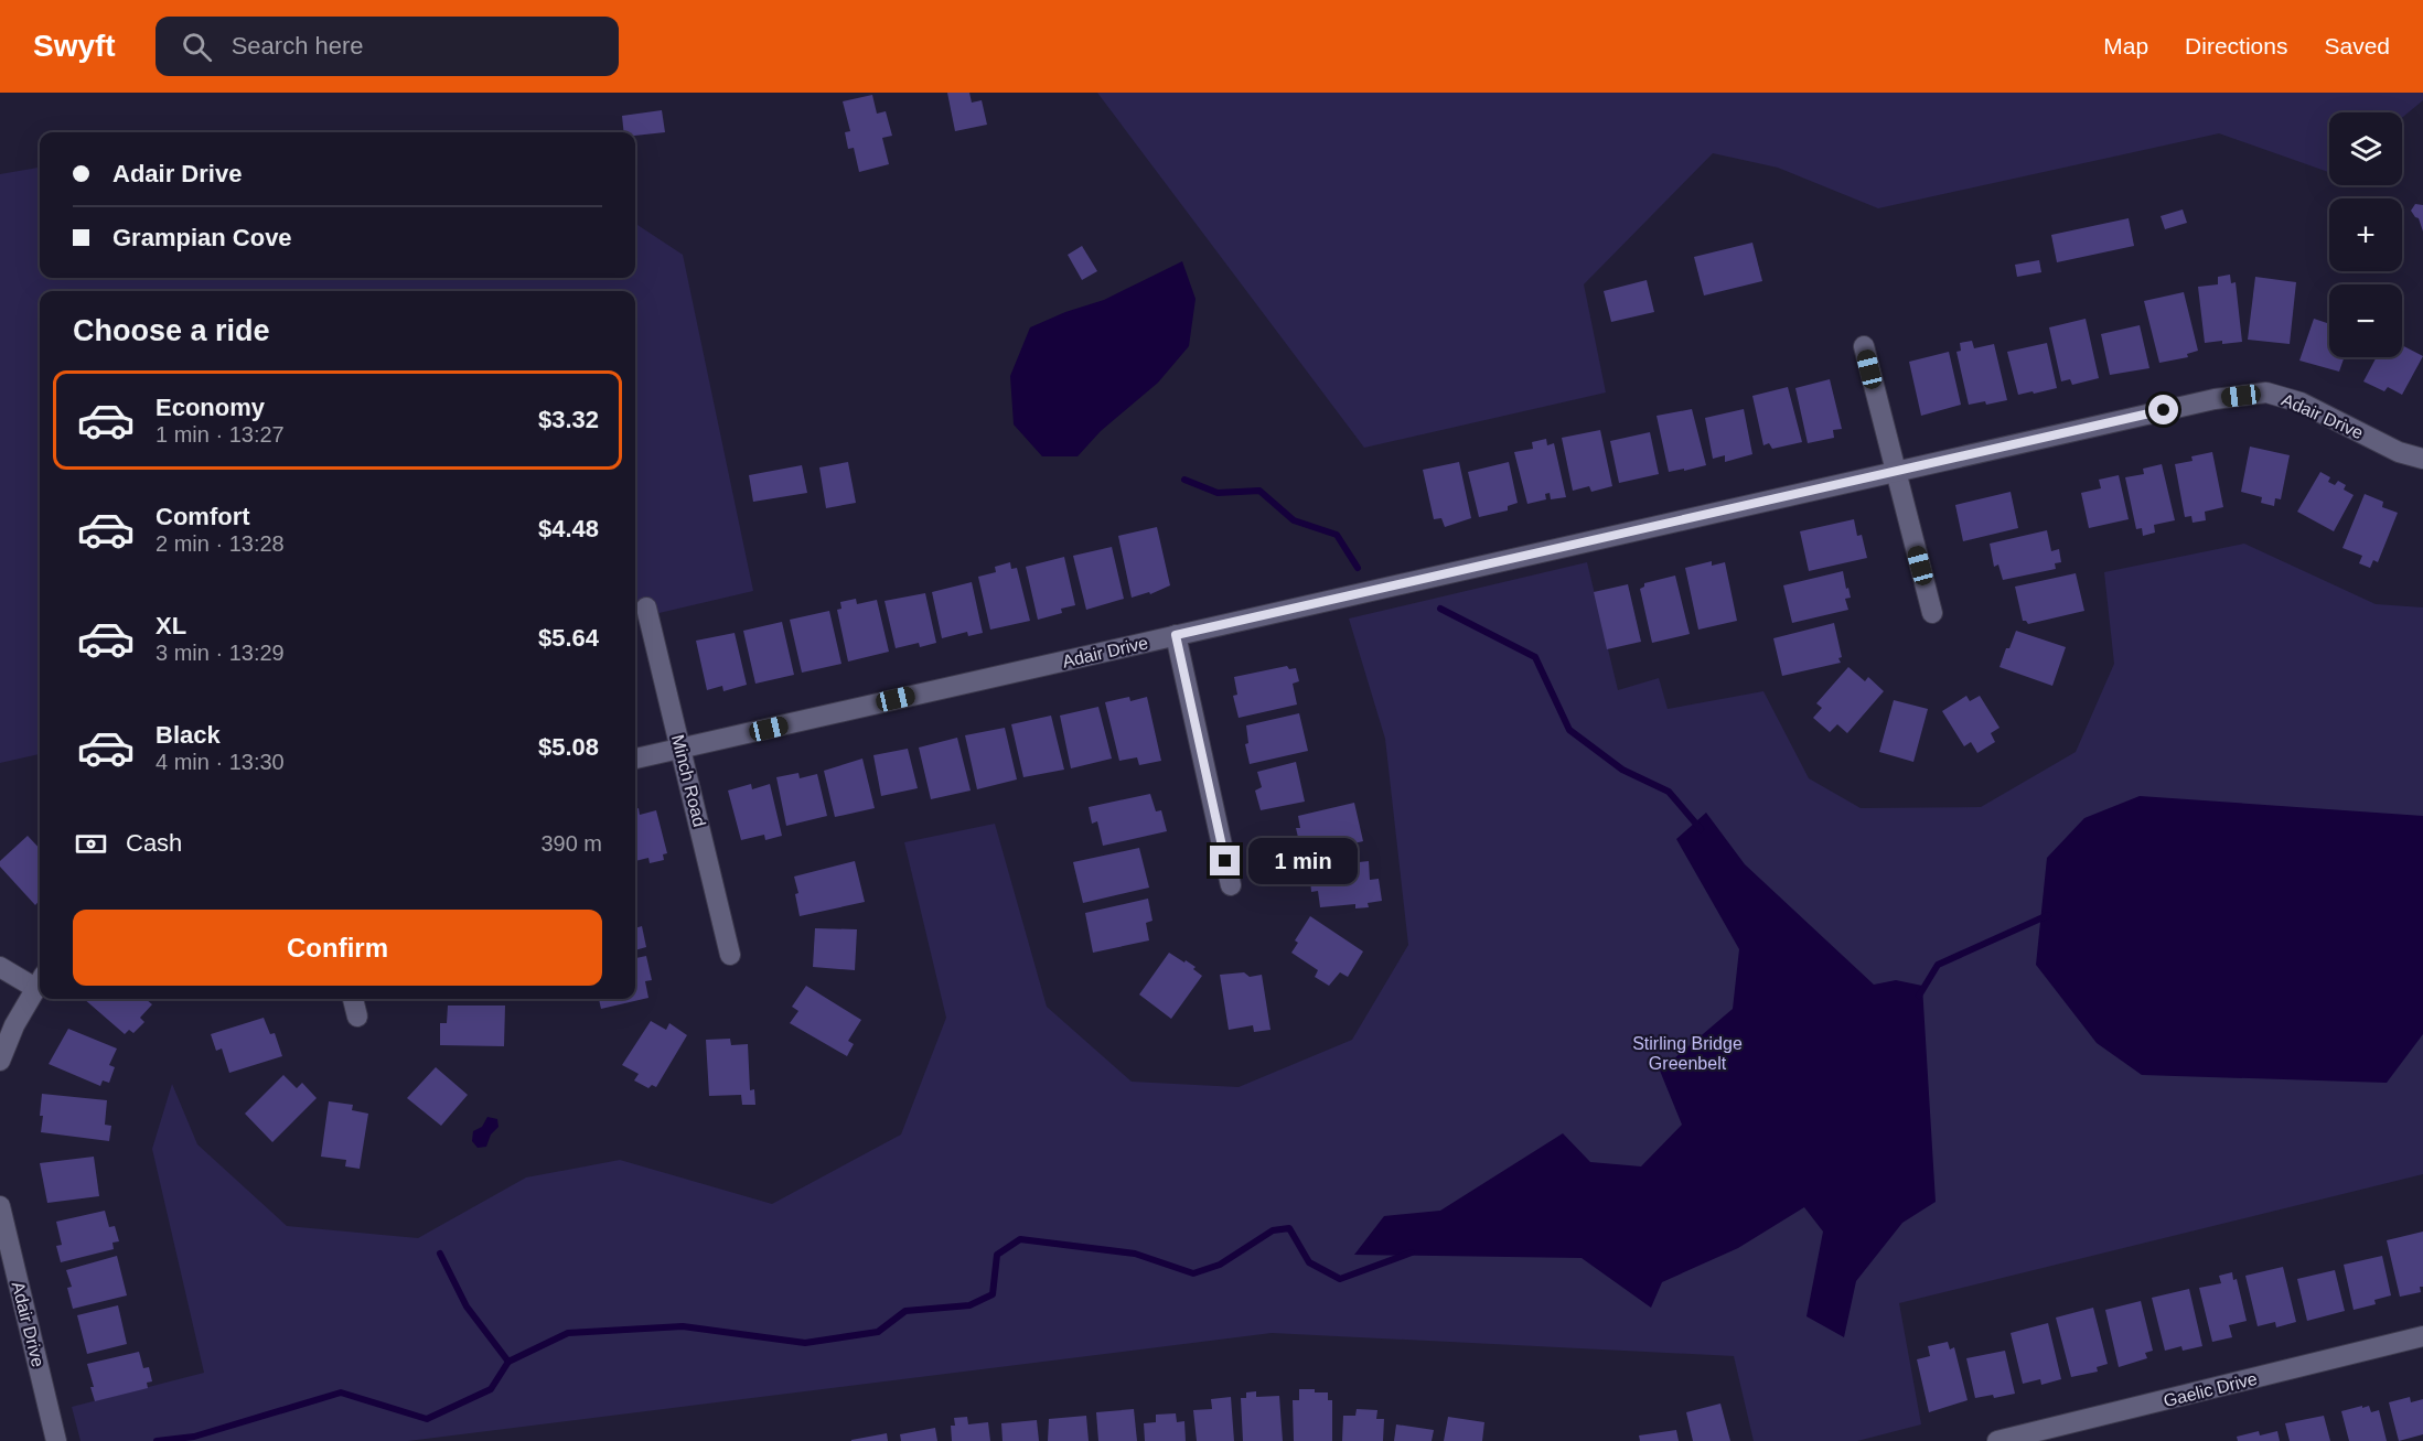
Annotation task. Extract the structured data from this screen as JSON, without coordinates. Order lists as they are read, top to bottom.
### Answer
{
  "streets": {
    "street": ["Adair Drive", "Minch Road", "Gaelic Drive"]
  },
  "crossings": [
    ["Adair Drive", "Minch Road"]
  ],
  "parks": ["Stirling Bridge Greenbelt"],
  "page": {
    "header": "Swyft",
    "search": "Search here",
    "nav": ["Map", "Directions", "Saved"],
    "map_buttons": ["+", "−"],
    "banner": ["Adair Drive", "Grampian Cove"],
    "heading": "Choose a ride",
    "list": [
      {
        "name": "Economy",
        "note": "1 min · 13:27",
        "value": "$3.32"
      },
      {
        "name": "Comfort",
        "note": "2 min · 13:28",
        "value": "$4.48"
      },
      {
        "name": "XL",
        "note": "3 min · 13:29",
        "value": "$5.64"
      },
      {
        "name": "Black",
        "note": "4 min · 13:30",
        "value": "$5.08"
      }
    ],
    "pay": ["Cash", "390 m"],
    "bubble": "1 min",
    "buttons": "Confirm"
  }
}
